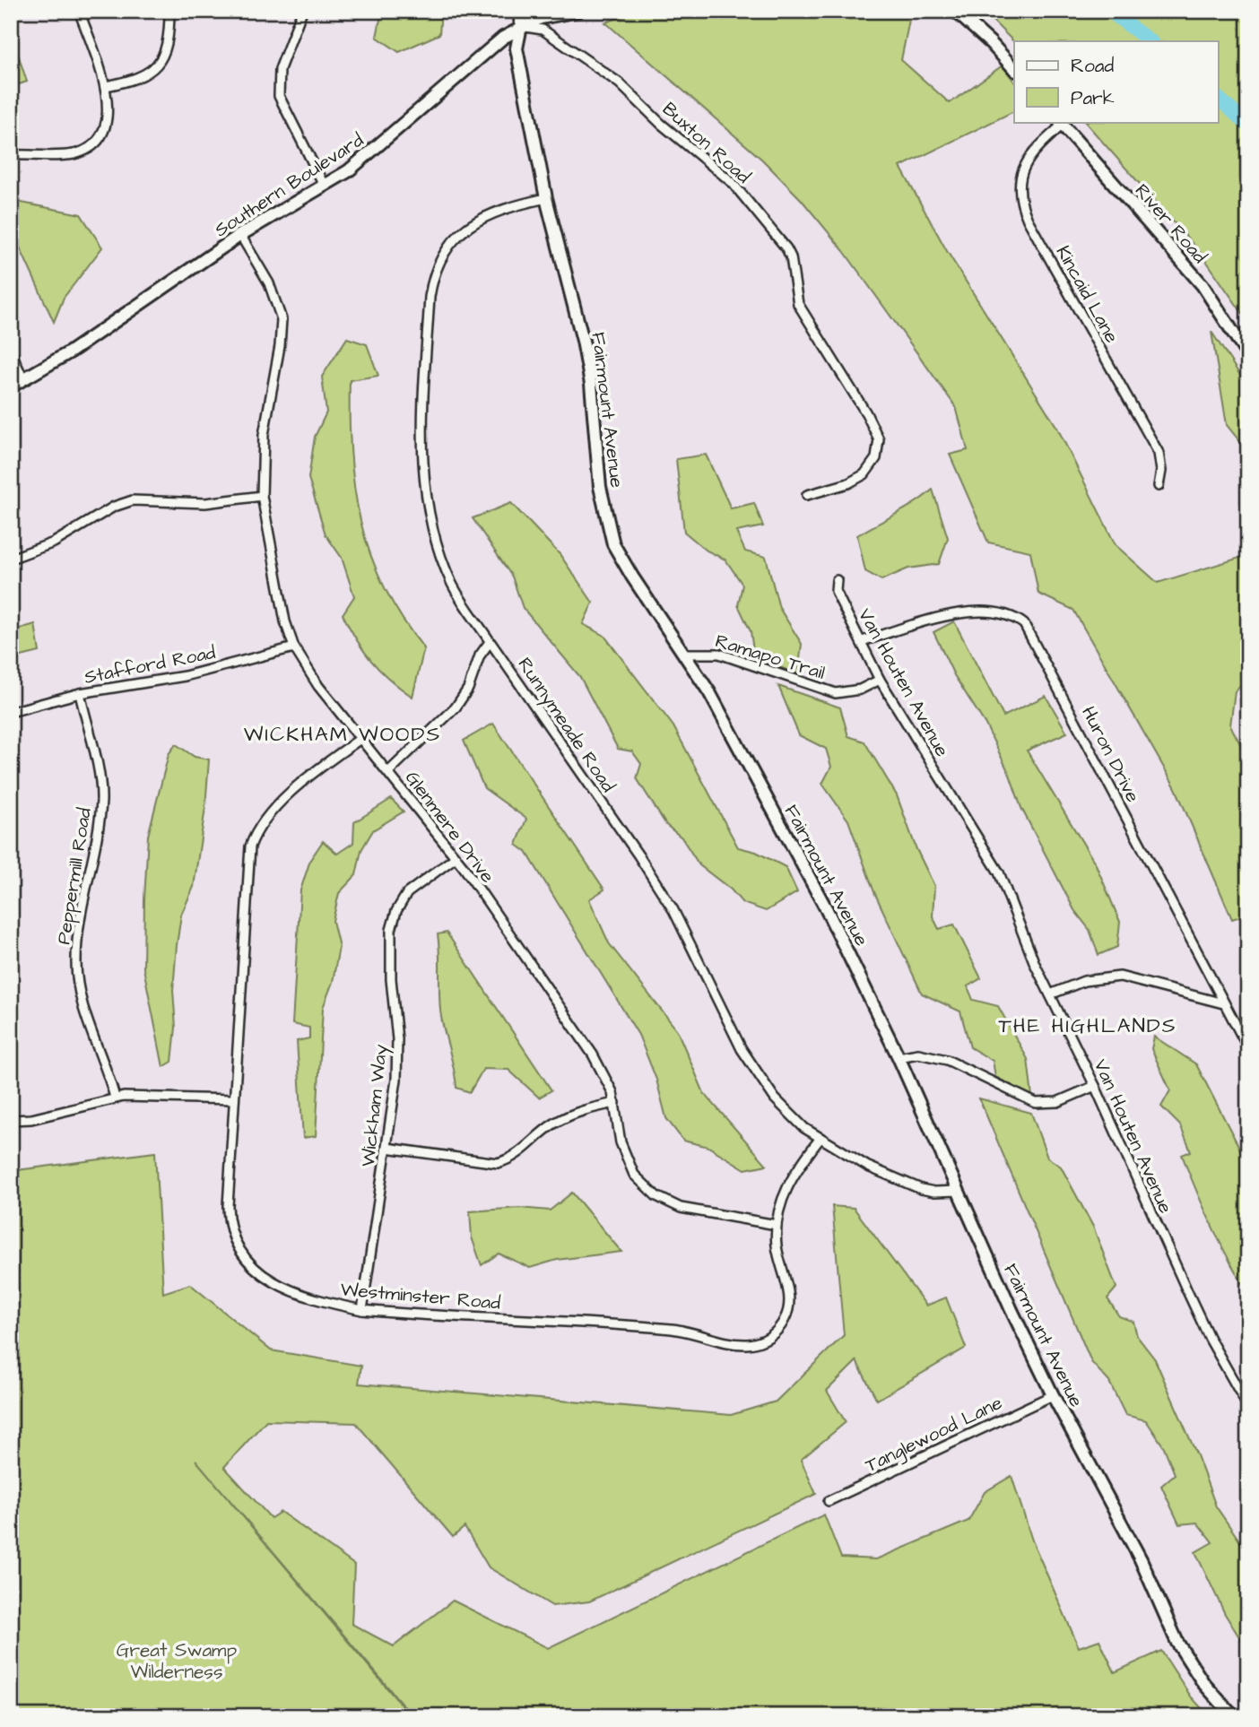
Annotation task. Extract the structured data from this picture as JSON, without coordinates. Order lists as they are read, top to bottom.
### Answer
{
  "streets": {
    "main road": ["Southern Boulevard", "River Road", "Fairmount Avenue"],
    "street": [
      "Buxton Road",
      "Kincaid Lane",
      "Ramapo Trail",
      "Stafford Road",
      "Van Houten Avenue",
      "Runnymeade Road",
      "Huron Drive",
      "Glenmere Drive",
      "Peppermill Road",
      "Wickham Way",
      "Westminster Road",
      "Tanglewood Lane"
    ]
  },
  "crossings": [
    ["Buxton Road", "Southern Boulevard"],
    ["Buxton Road", "Fairmount Avenue"],
    ["Southern Boulevard", "Fairmount Avenue"],
    ["Southern Boulevard", "Glenmere Drive"],
    ["River Road", "Kincaid Lane"],
    ["Fairmount Avenue", "Ramapo Trail"],
    ["Fairmount Avenue", "Runnymeade Road"],
    ["Fairmount Avenue", "Tanglewood Lane"],
    ["Ramapo Trail", "Van Houten Avenue"],
    ["Stafford Road", "Glenmere Drive"],
    ["Stafford Road", "Peppermill Road"],
    ["Van Houten Avenue", "Huron Drive"],
    ["Runnymeade Road", "Westminster Road"],
    ["Glenmere Drive", "Wickham Way"],
    ["Glenmere Drive", "Westminster Road"],
    ["Wickham Way", "Westminster Road"]
  ],
  "districts": ["WICKHAM WOODS", "THE HIGHLANDS"],
  "parks": ["Great Swamp Wilderness"],
  "legend": ["Road", "Park"]
}
